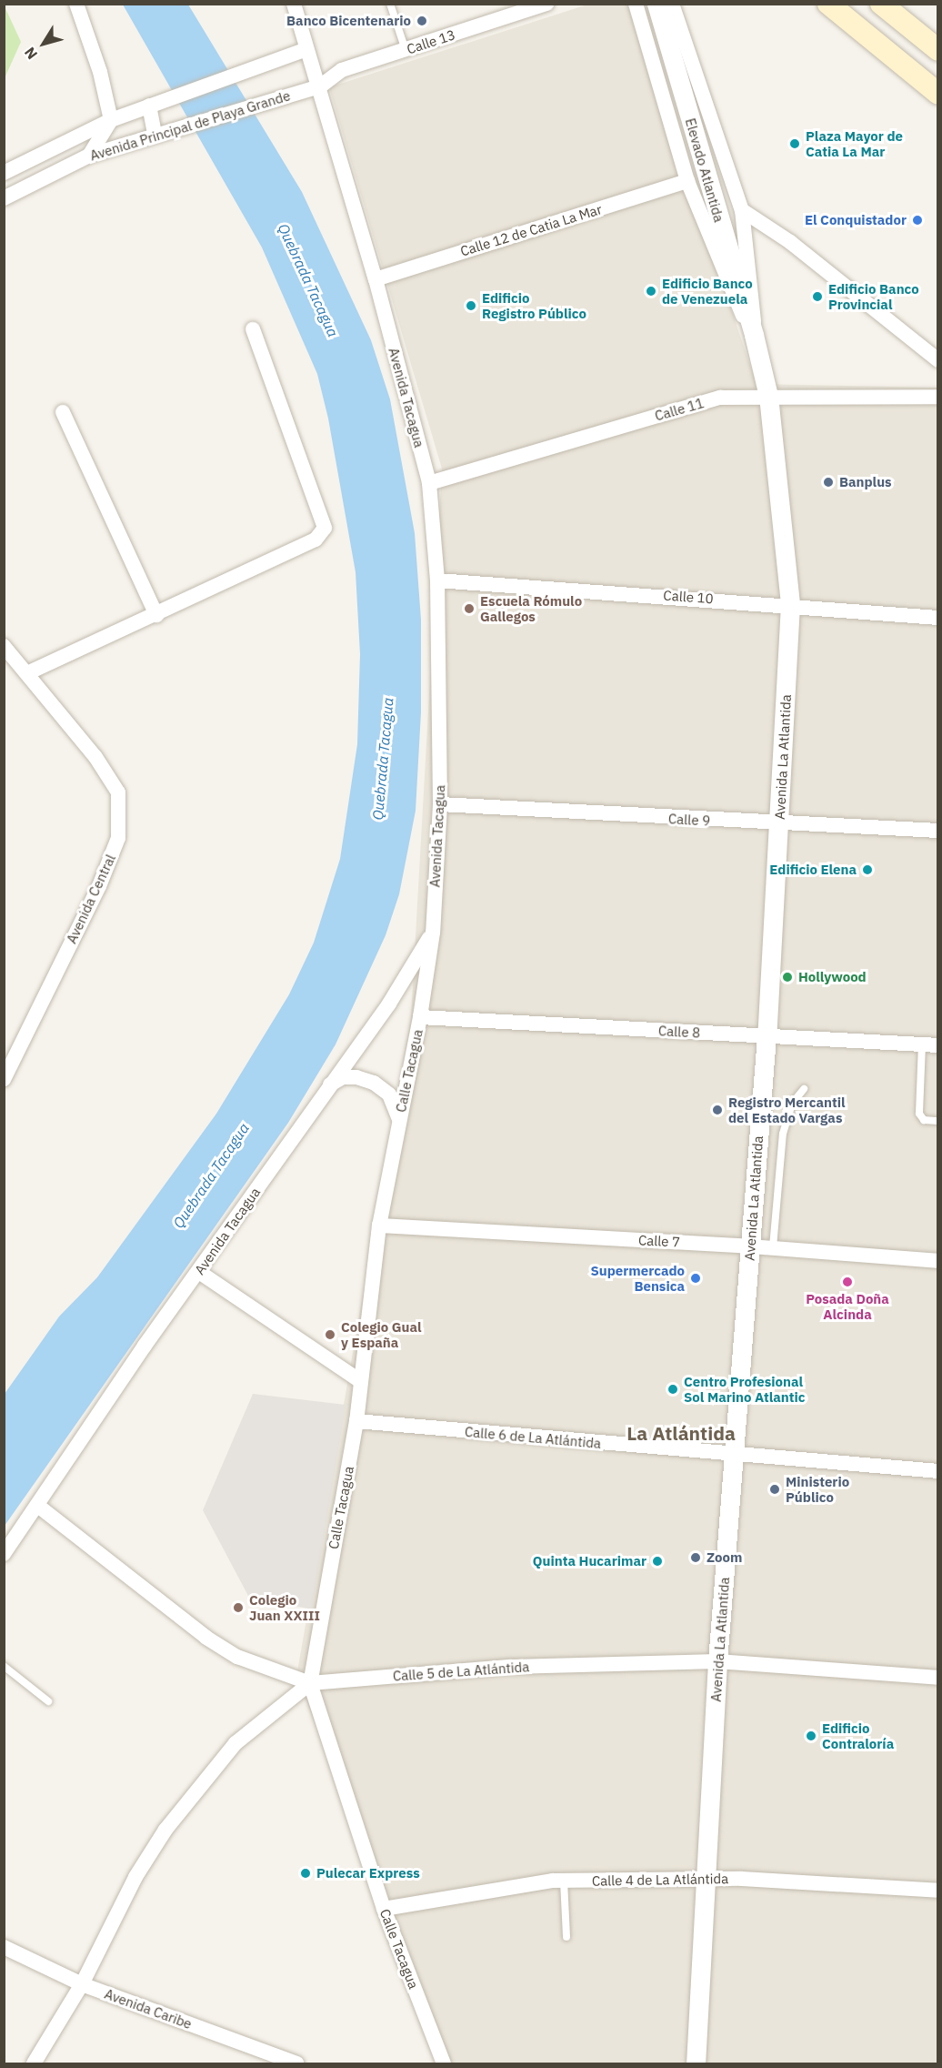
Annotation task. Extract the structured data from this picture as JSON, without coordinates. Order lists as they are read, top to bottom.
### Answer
{
  "streets": {
    "street": [
      "Calle 13",
      "Avenida Principal de Playa Grande",
      "Elevado Atlantida",
      "Calle 12 de Catia La Mar",
      "Avenida Tacagua",
      "Calle 11",
      "Calle 10",
      "Avenida La Atlantida",
      "Calle 9",
      "Avenida Central",
      "Calle 8",
      "Calle Tacagua",
      "Calle 7",
      "Calle 6 de La Atlántida",
      "Calle 5 de La Atlántida",
      "Calle 4 de La Atlántida",
      "Avenida Caribe"
    ]
  },
  "crossings": [
    ["Calle 13", "Avenida Principal de Playa Grande"],
    ["Calle 13", "Avenida Tacagua"],
    ["Avenida Principal de Playa Grande", "Avenida Tacagua"],
    ["Elevado Atlantida", "Avenida La Atlantida"],
    ["Calle 12 de Catia La Mar", "Avenida Tacagua"],
    ["Avenida Tacagua", "Calle 11"],
    ["Avenida Tacagua", "Calle 10"],
    ["Avenida Tacagua", "Calle 9"],
    ["Avenida Tacagua", "Calle Tacagua"],
    ["Avenida Tacagua", "Calle 5 de La Atlántida"],
    ["Calle 11", "Avenida La Atlantida"],
    ["Calle 10", "Avenida La Atlantida"],
    ["Avenida La Atlantida", "Calle 9"],
    ["Avenida La Atlantida", "Calle 8"],
    ["Avenida La Atlantida", "Calle 7"],
    ["Avenida La Atlantida", "Calle 6 de La Atlántida"],
    ["Avenida La Atlantida", "Calle 5 de La Atlántida"],
    ["Avenida La Atlantida", "Calle 4 de La Atlántida"],
    ["Calle 8", "Calle Tacagua"],
    ["Calle Tacagua", "Calle 7"],
    ["Calle Tacagua", "Calle 6 de La Atlántida"],
    ["Calle Tacagua", "Calle 5 de La Atlántida"],
    ["Calle Tacagua", "Calle 4 de La Atlántida"]
  ],
  "districts": ["La Atlántida"],
  "water": ["Quebrada Tacagua"],
  "places": [
    "Banco Bicentenario",
    "Plaza Mayor de Catia La Mar",
    "El Conquistador",
    "Edificio Banco de Venezuela",
    "Edificio Banco Provincial",
    "Edificio Registro Público",
    "Banplus",
    "Escuela Rómulo Gallegos",
    "Edificio Elena",
    "Hollywood",
    "Registro Mercantil del Estado Vargas",
    "Supermercado Bensica",
    "Posada Doña Alcinda",
    "Colegio Gual y España",
    "Centro Profesional Sol Marino Atlantic",
    "Ministerio Público",
    "Zoom",
    "Quinta Hucarimar",
    "Colegio Juan XXIII",
    "Edificio Contraloría",
    "Pulecar Express"
  ],
  "north": "bottom left"
}
